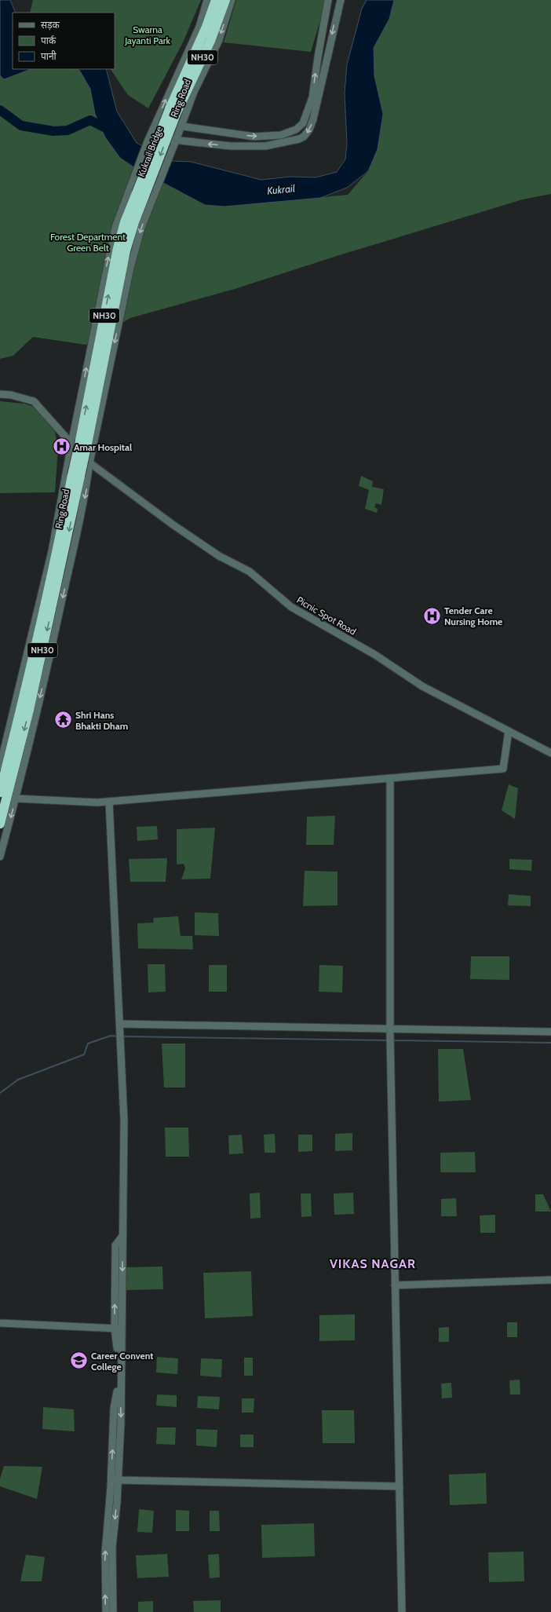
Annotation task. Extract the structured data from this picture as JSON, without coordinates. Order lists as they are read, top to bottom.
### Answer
{
  "streets": {
    "highway": ["NH30", "Ring Road", "Kukrail Bridge"],
    "street": ["Picnic Spot Road"]
  },
  "crossings": [
    ["Ring Road", "Kukrail Bridge"]
  ],
  "one_way": ["Kukrail Bridge"],
  "districts": ["VIKAS NAGAR"],
  "water": ["Kukrail"],
  "parks": ["Swarna Jayanti Park", "Forest Department Green Belt"],
  "places": {
    "hospital": ["Amar Hospital", "Tender Care Nursing Home"],
    "temple": ["Shri Hans Bhakti Dham"],
    "school or university": ["Career Convent College"]
  },
  "legend": ["सड़क", "पार्क", "पानी"]
}
